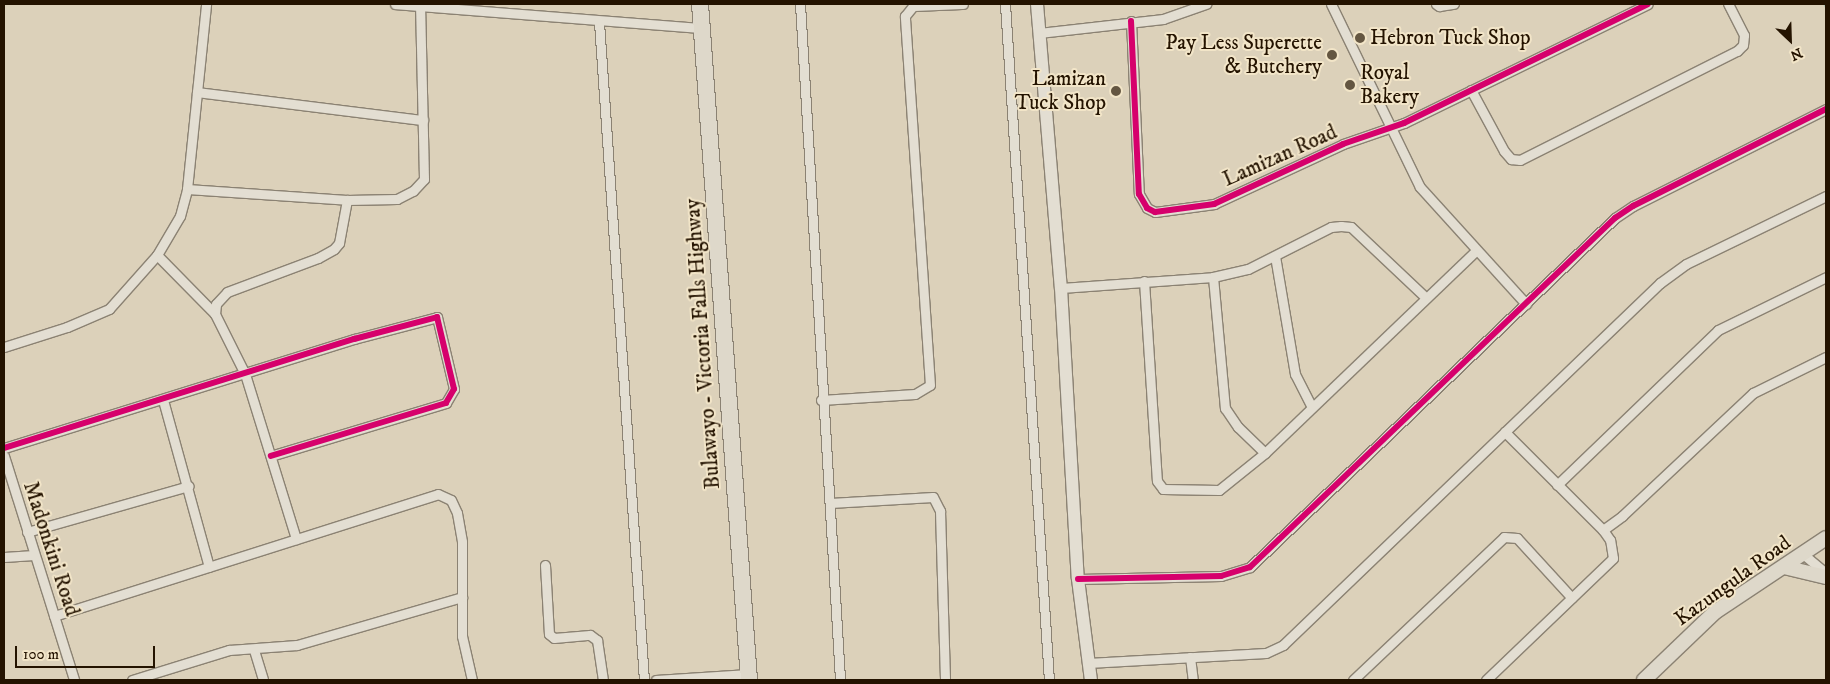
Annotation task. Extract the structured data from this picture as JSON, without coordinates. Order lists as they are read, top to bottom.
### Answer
{
  "streets": {
    "highway": ["Bulawayo - Victoria Falls Highway"],
    "main road": ["Kazungula Road"],
    "street": ["Lamizan Road", "Madonkini Road"]
  },
  "places": [
    "Hebron Tuck Shop",
    "Pay Less Superette & Butchery",
    "Royal Bakery",
    "Lamizan Tuck Shop"
  ],
  "scale_bar": "100 m",
  "north": "bottom right"
}
